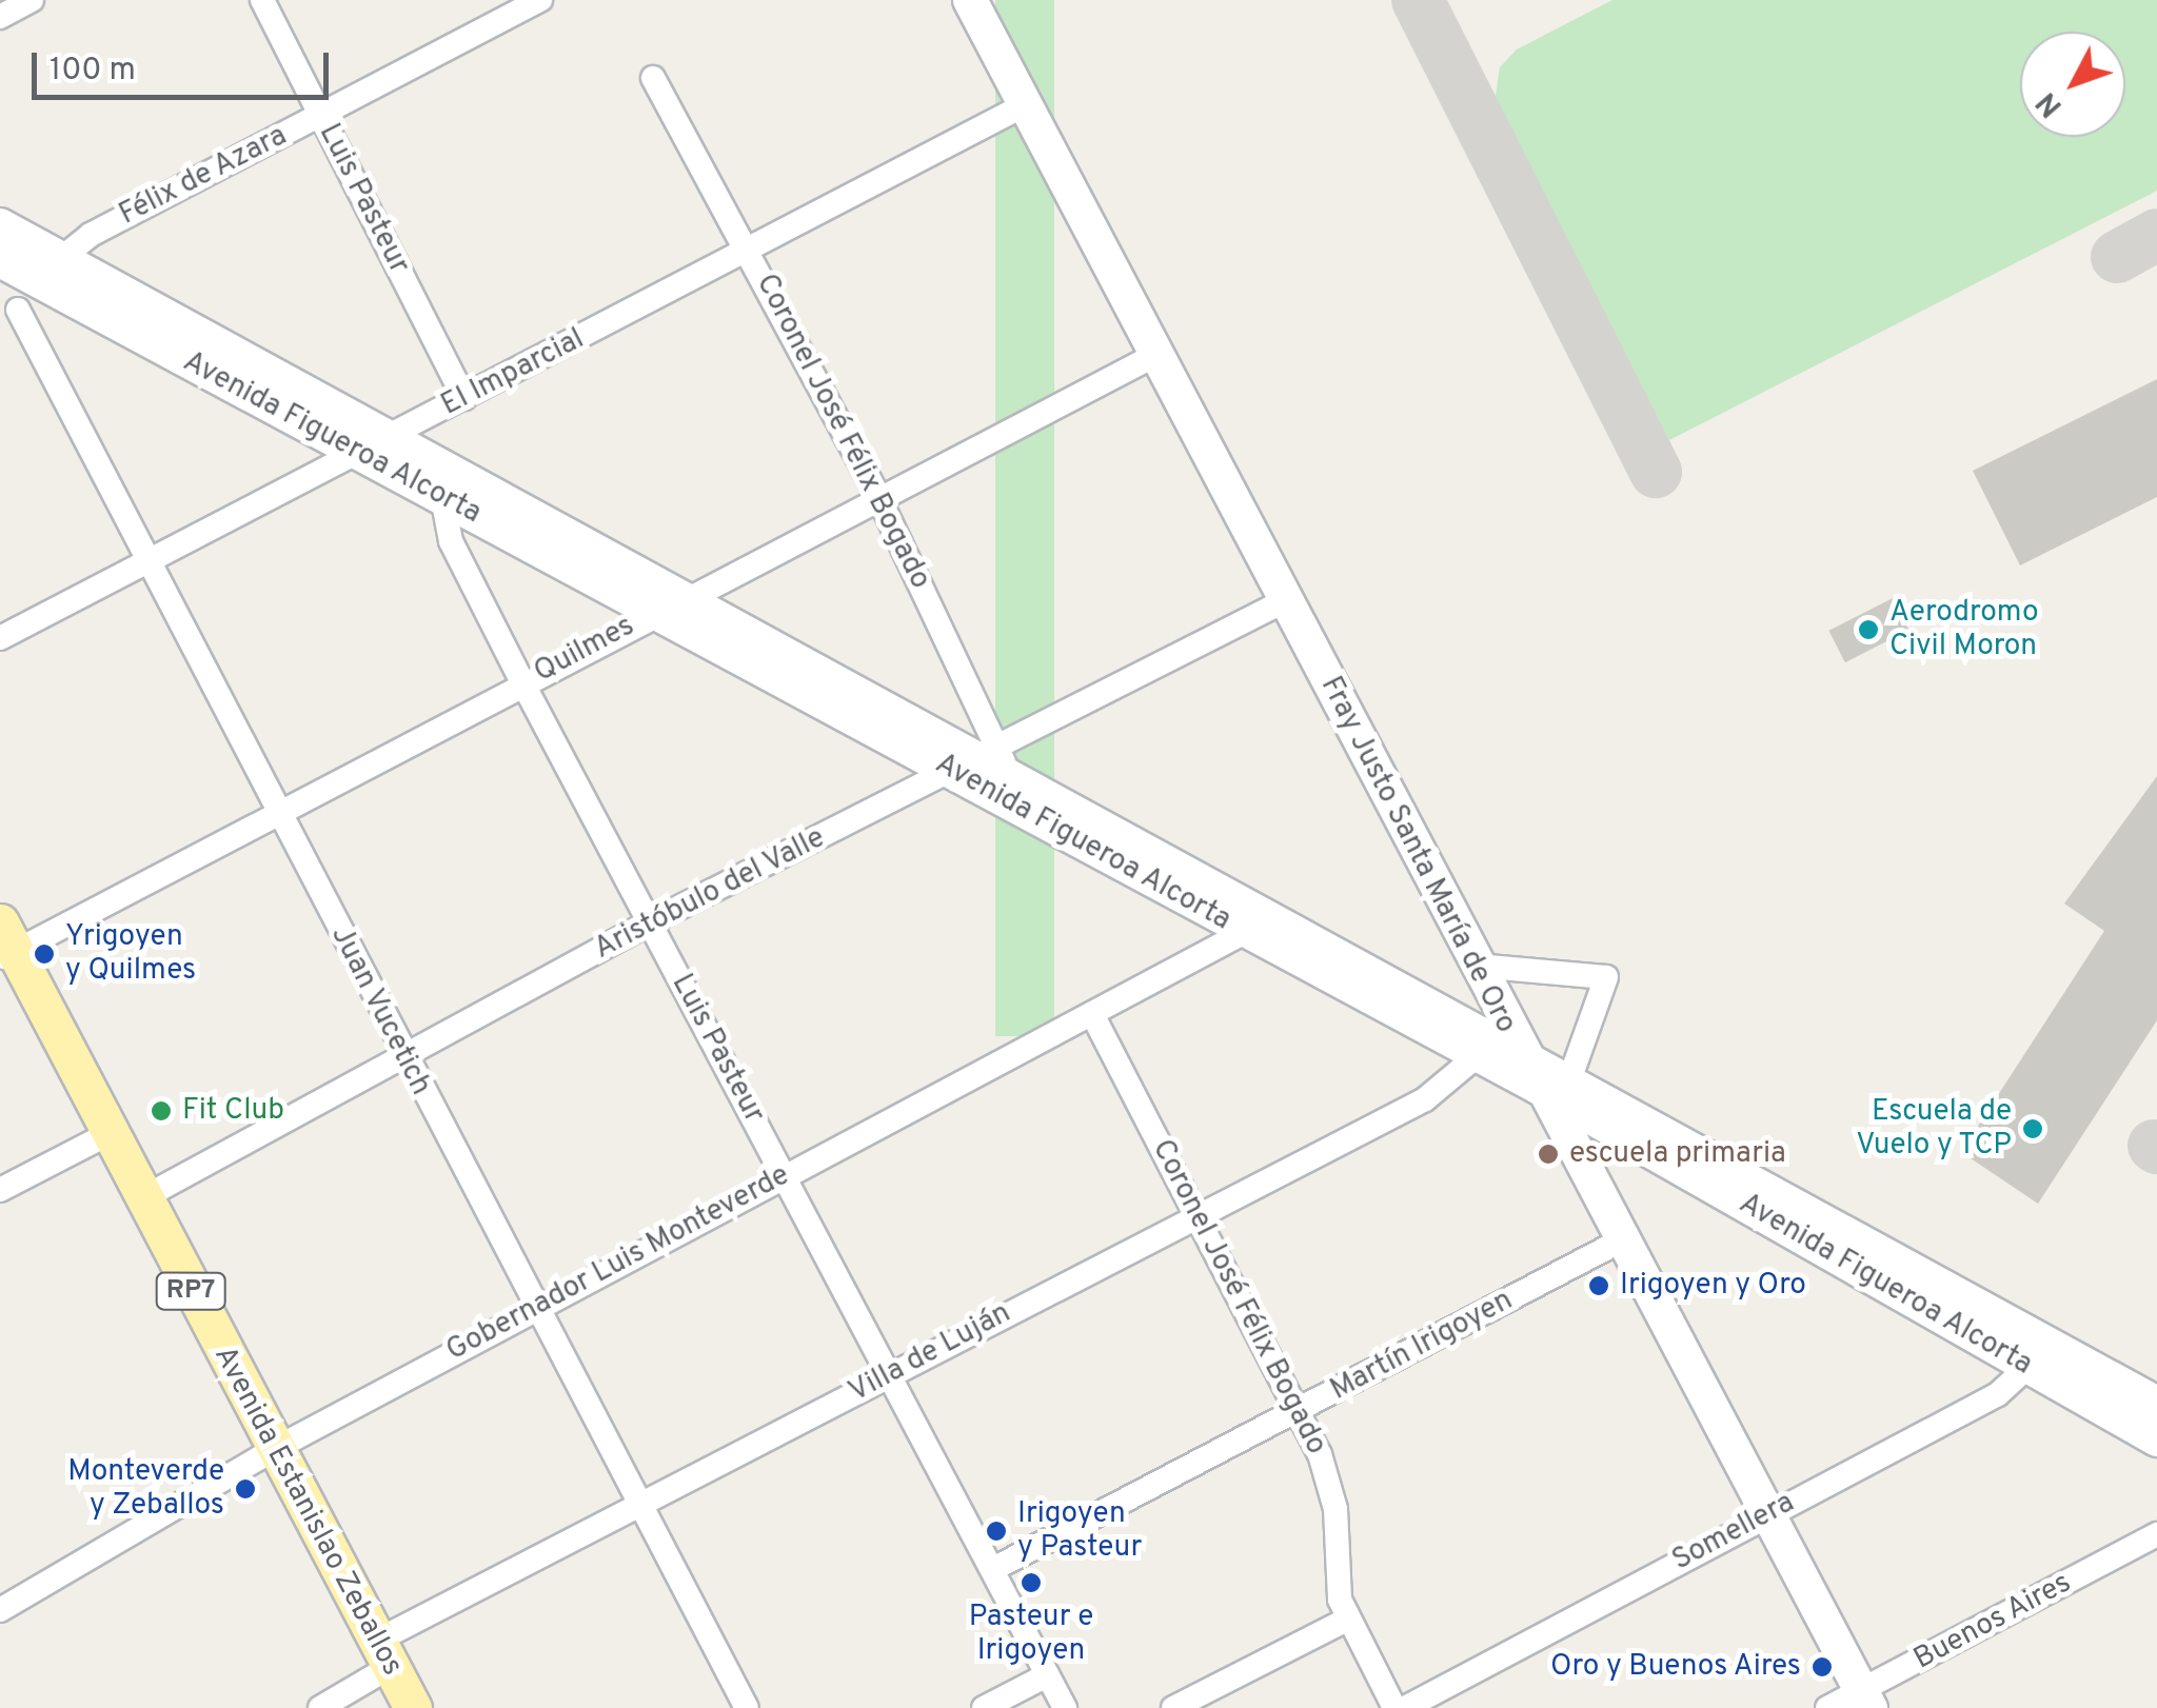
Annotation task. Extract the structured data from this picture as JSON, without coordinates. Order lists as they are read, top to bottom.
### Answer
{
  "streets": {
    "main road": [
      "Avenida Figueroa Alcorta",
      "Fray Justo Santa María de Oro",
      "RP7",
      "Avenida Estanislao Zeballos"
    ],
    "street": [
      "Félix de Azara",
      "Luis Pasteur",
      "El Imparcial",
      "Coronel José Félix Bogado",
      "Quilmes",
      "Aristóbulo del Valle",
      "Juan Vucetich",
      "Gobernador Luis Monteverde",
      "Martín Irigoyen",
      "Villa de Luján",
      "Somellera",
      "Buenos Aires"
    ]
  },
  "crossings": [
    ["Félix de Azara", "Luis Pasteur"],
    ["Félix de Azara", "Avenida Figueroa Alcorta"],
    ["Félix de Azara", "Juan Vucetich"],
    ["Luis Pasteur", "El Imparcial"],
    ["Luis Pasteur", "Avenida Figueroa Alcorta"],
    ["Luis Pasteur", "Quilmes"],
    ["Luis Pasteur", "Aristóbulo del Valle"],
    ["Luis Pasteur", "Gobernador Luis Monteverde"],
    ["Luis Pasteur", "Martín Irigoyen"],
    ["Luis Pasteur", "Villa de Luján"],
    ["El Imparcial", "Coronel José Félix Bogado"],
    ["El Imparcial", "Avenida Figueroa Alcorta"],
    ["El Imparcial", "Fray Justo Santa María de Oro"],
    ["El Imparcial", "Juan Vucetich"],
    ["Coronel José Félix Bogado", "Avenida Figueroa Alcorta"],
    ["Coronel José Félix Bogado", "Quilmes"],
    ["Coronel José Félix Bogado", "Aristóbulo del Valle"],
    ["Coronel José Félix Bogado", "Gobernador Luis Monteverde"],
    ["Coronel José Félix Bogado", "Martín Irigoyen"],
    ["Coronel José Félix Bogado", "Villa de Luján"],
    ["Avenida Figueroa Alcorta", "Quilmes"],
    ["Avenida Figueroa Alcorta", "Fray Justo Santa María de Oro"],
    ["Avenida Figueroa Alcorta", "Aristóbulo del Valle"],
    ["Avenida Figueroa Alcorta", "Gobernador Luis Monteverde"],
    ["Avenida Figueroa Alcorta", "Villa de Luján"],
    ["Avenida Figueroa Alcorta", "Somellera"],
    ["Quilmes", "Fray Justo Santa María de Oro"],
    ["Quilmes", "Juan Vucetich"],
    ["Quilmes", "Avenida Estanislao Zeballos"],
    ["Fray Justo Santa María de Oro", "Aristóbulo del Valle"],
    ["Fray Justo Santa María de Oro", "Martín Irigoyen"],
    ["Fray Justo Santa María de Oro", "Somellera"],
    ["Fray Justo Santa María de Oro", "Buenos Aires"],
    ["Aristóbulo del Valle", "Juan Vucetich"],
    ["Aristóbulo del Valle", "Avenida Estanislao Zeballos"],
    ["Juan Vucetich", "Gobernador Luis Monteverde"],
    ["Juan Vucetich", "Villa de Luján"],
    ["Gobernador Luis Monteverde", "Avenida Estanislao Zeballos"],
    ["Villa de Luján", "Avenida Estanislao Zeballos"]
  ],
  "places": [
    "Aerodromo Civil Moron",
    "Yrigoyen y Quilmes",
    "Fit Club",
    "Escuela de Vuelo y TCP",
    "escuela primaria",
    "Irigoyen y Oro",
    "Monteverde y Zeballos",
    "Irigoyen y Pasteur",
    "Pasteur e Irigoyen",
    "Oro y Buenos Aires"
  ],
  "scale_bar": "100 m",
  "north": "bottom left"
}
